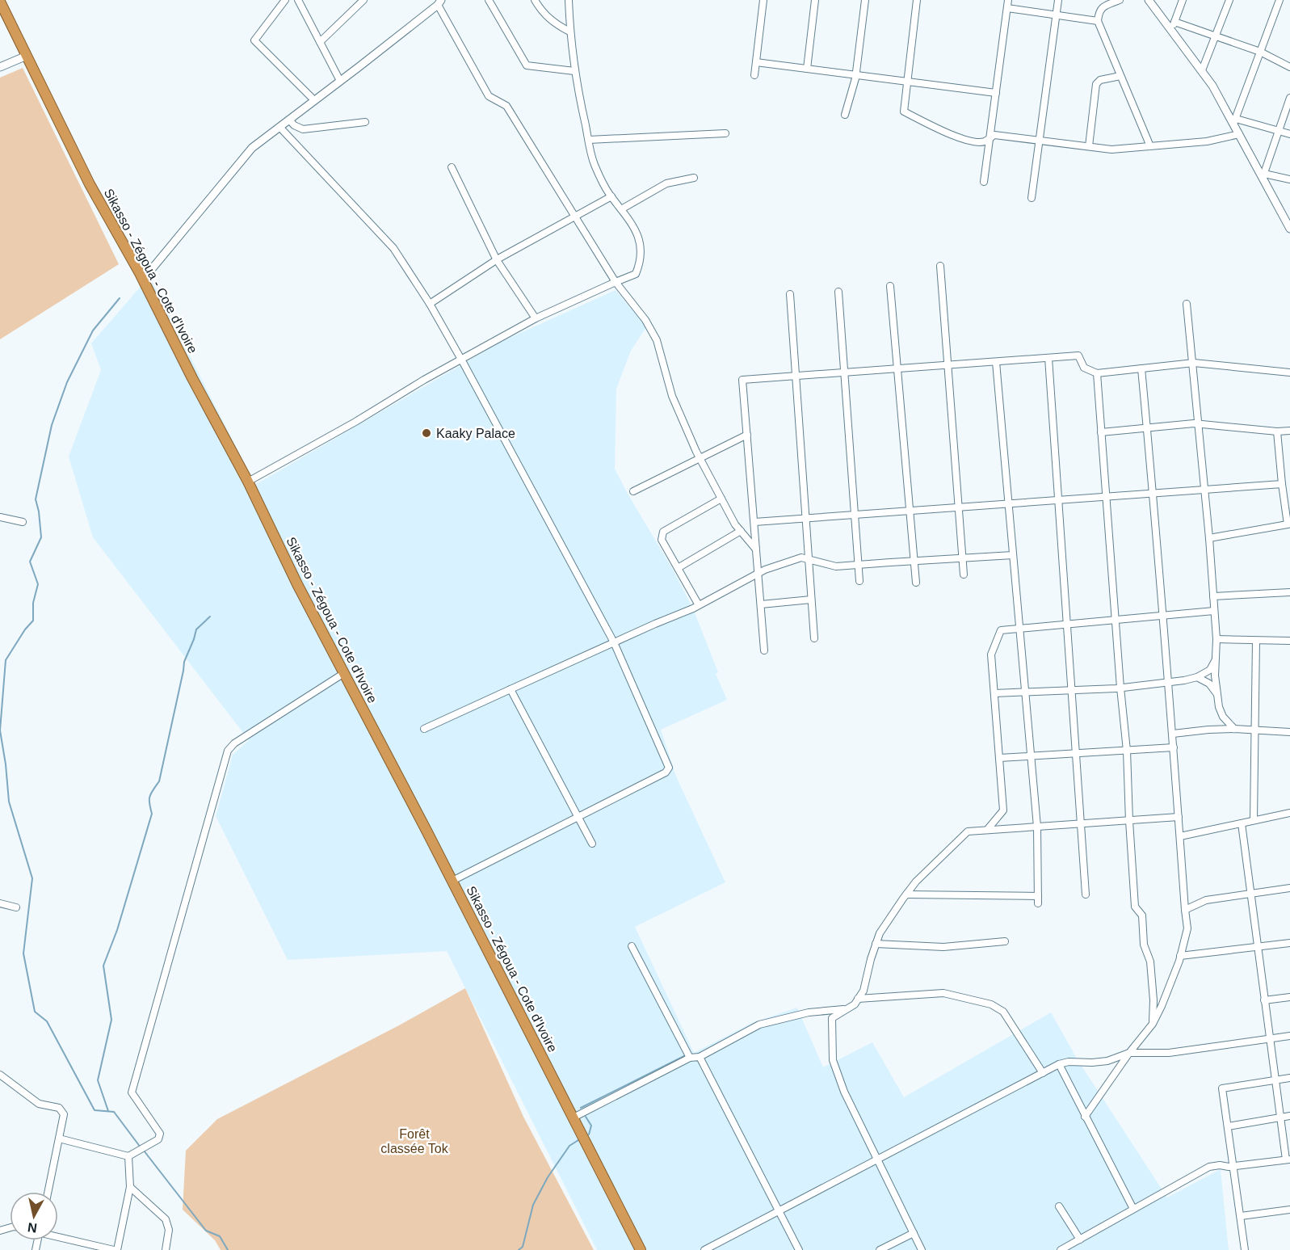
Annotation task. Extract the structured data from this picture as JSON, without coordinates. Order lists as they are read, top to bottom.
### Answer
{
  "streets": {
    "highway": ["Sikasso - Zégoua - Cote d'Ivoire"]
  },
  "parks": ["Forêt classée Tok"],
  "places": ["Kaaky Palace"],
  "north": "bottom"
}
